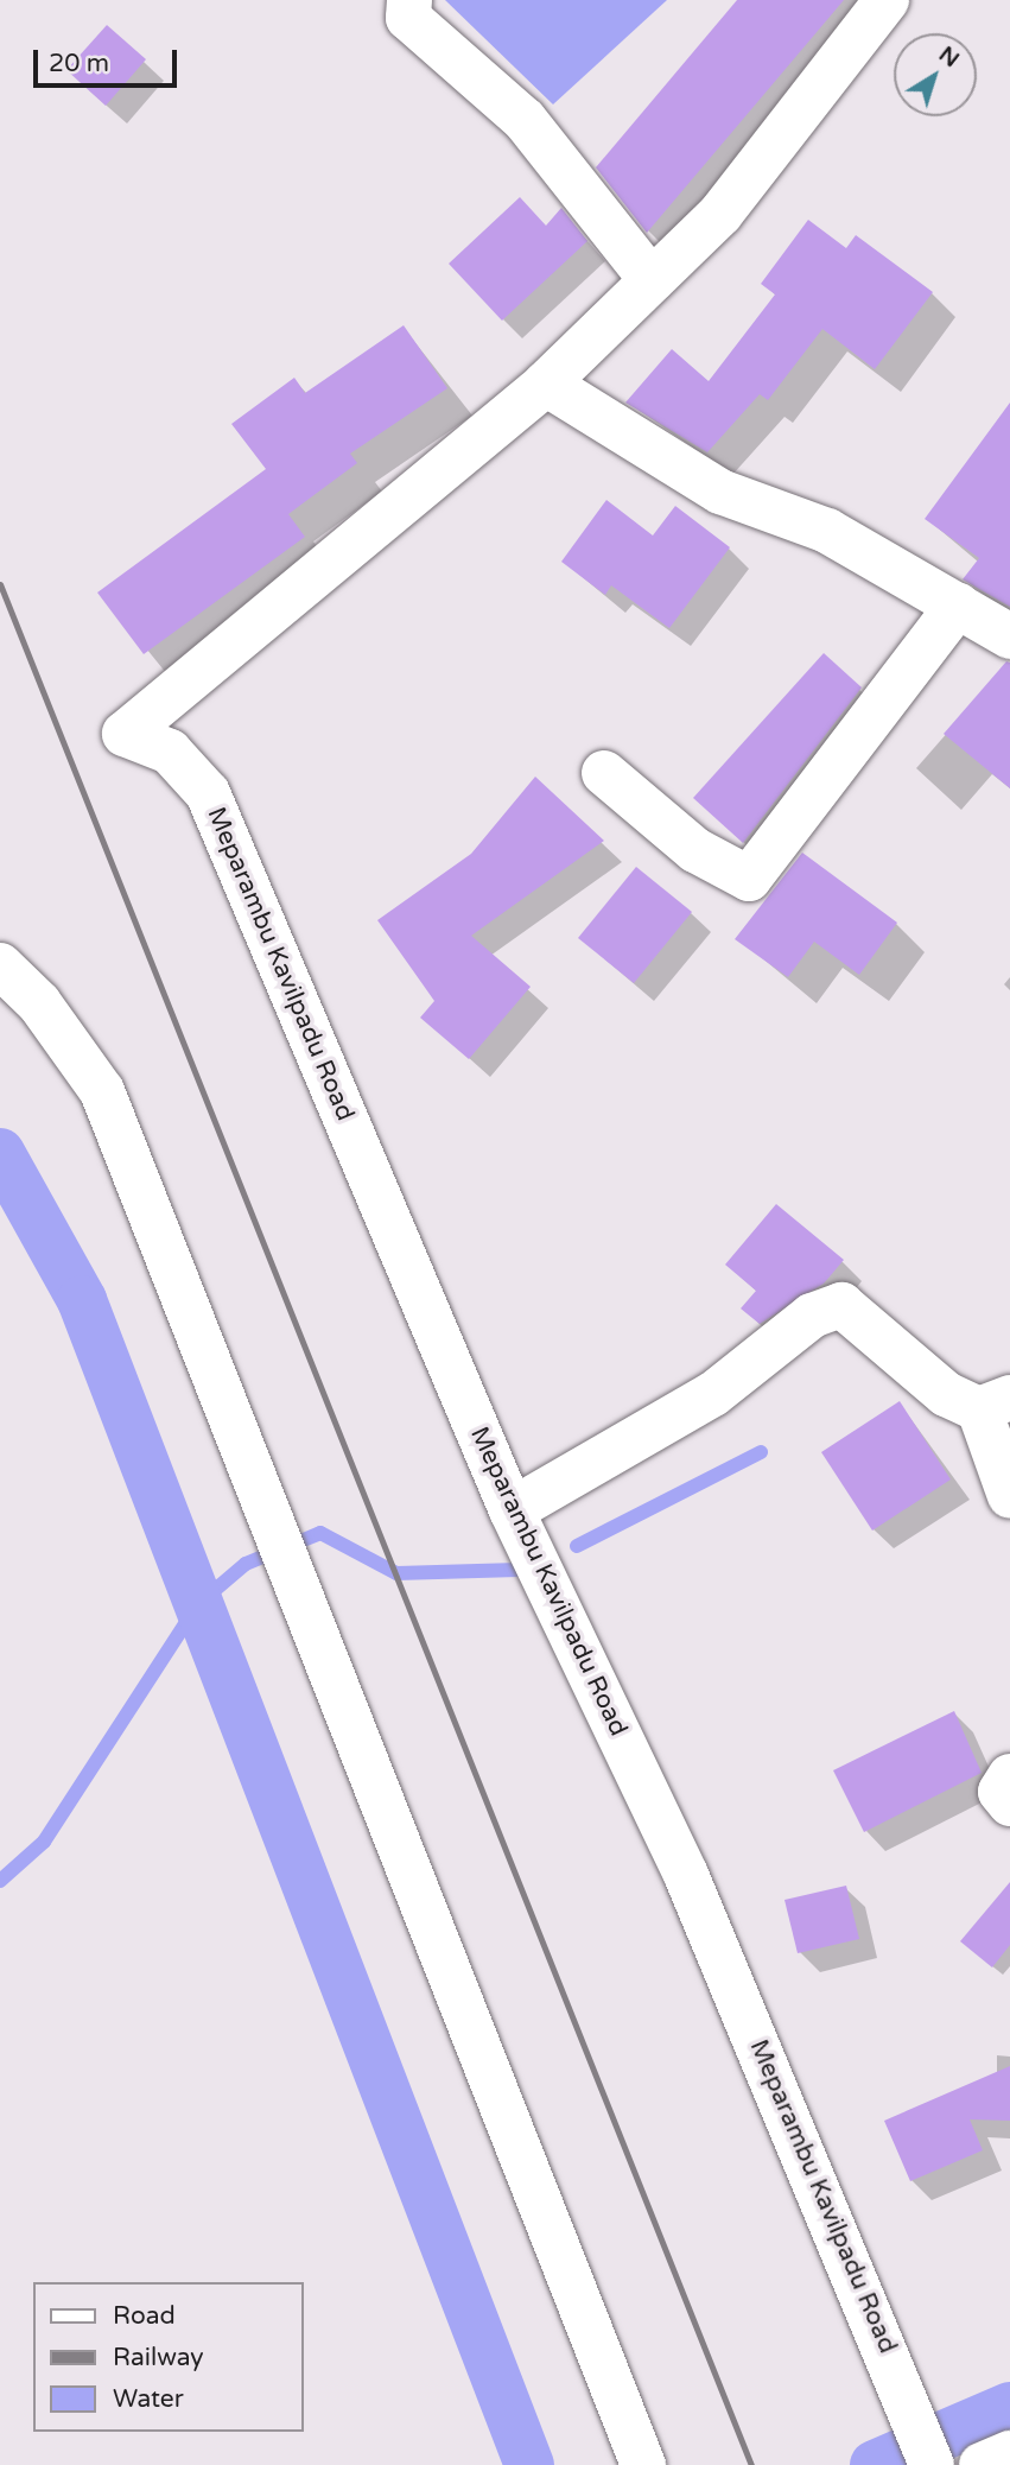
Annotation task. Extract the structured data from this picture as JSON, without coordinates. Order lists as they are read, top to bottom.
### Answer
{
  "streets": {
    "street": ["Meparambu Kavilpadu Road"]
  },
  "legend": ["Road", "Railway", "Water"],
  "scale_bar": "20 m",
  "north": "top right"
}
